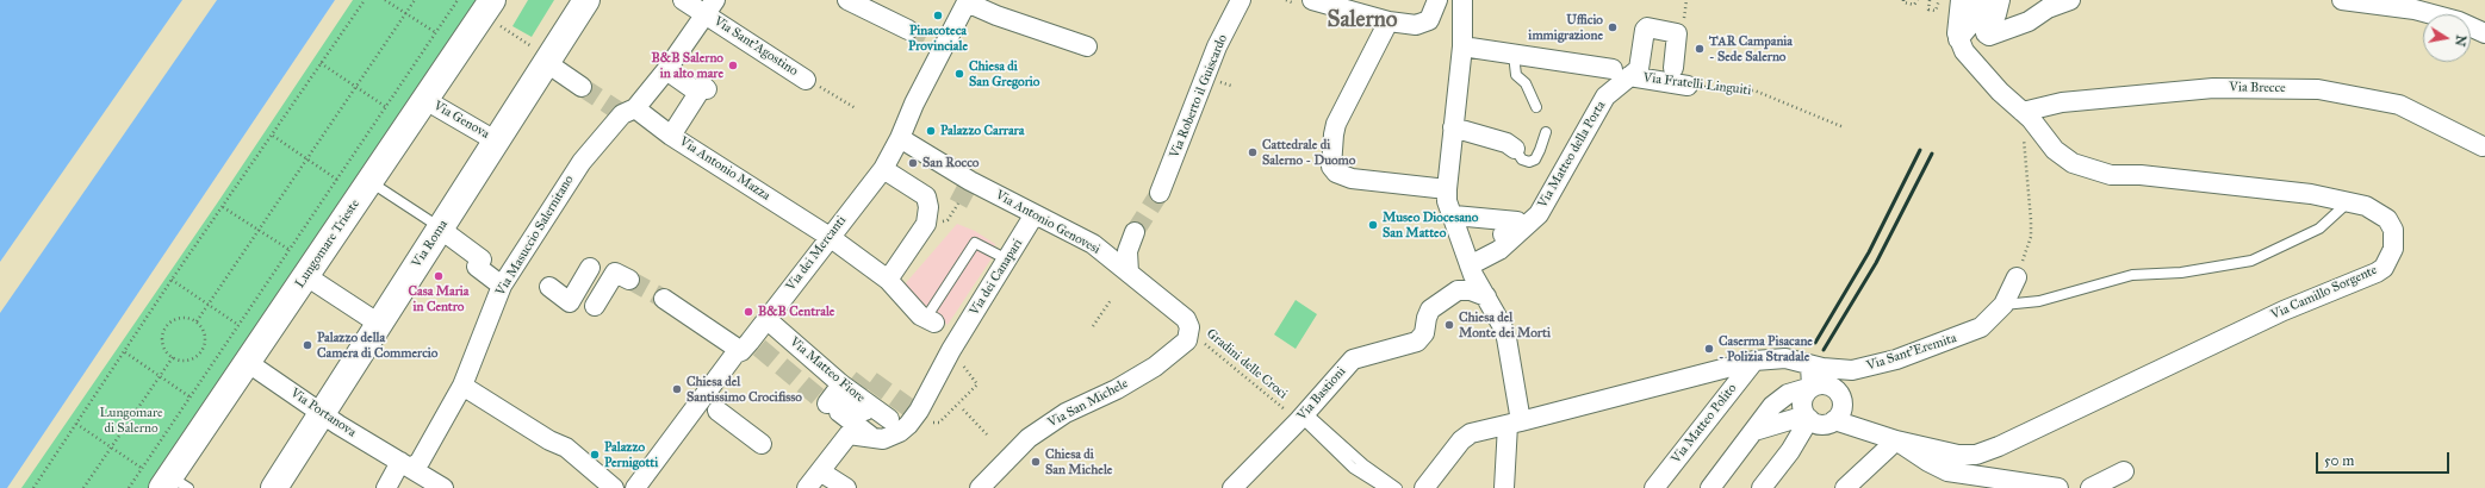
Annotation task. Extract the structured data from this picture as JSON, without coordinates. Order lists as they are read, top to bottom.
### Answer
{
  "streets": {
    "main road": ["Lungomare Trieste", "Via Roma"],
    "street": [
      "Via Sant'Agostino",
      "Via Fratelli Linguiti",
      "Via Brecce",
      "Via Roberto il Guiscardo",
      "Via Genova",
      "Via Matteo della Porta",
      "Via Antonio Mazza",
      "Via Antonio Genovesi",
      "Via Masuccio Salernitano",
      "Via dei Mercanti",
      "Via dei Canapari",
      "Via Camillo Sorgente",
      "Via Sant'Eremita",
      "Via Matteo Fiore",
      "Via Bastioni",
      "Via San Michele",
      "Via Portanova",
      "Via Matteo Polito"
    ],
    "path": ["Gradini delle Croci"]
  },
  "crossings": [
    ["Via Sant'Agostino", "Via Antonio Mazza"],
    ["Via Sant'Agostino", "Via Masuccio Salernitano"],
    ["Via Fratelli Linguiti", "Via Matteo della Porta"],
    ["Via Brecce", "Via Camillo Sorgente"],
    ["Via Genova", "Lungomare Trieste"],
    ["Via Genova", "Via Roma"],
    ["Via Antonio Mazza", "Via Masuccio Salernitano"],
    ["Via Antonio Mazza", "Via dei Mercanti"],
    ["Via Antonio Genovesi", "Via dei Mercanti"],
    ["Via Antonio Genovesi", "Via dei Canapari"],
    ["Via Antonio Genovesi", "Gradini delle Croci"],
    ["Via Antonio Genovesi", "Via San Michele"],
    ["Via Masuccio Salernitano", "Via Portanova"],
    ["Lungomare Trieste", "Via Portanova"],
    ["Via Roma", "Via Portanova"],
    ["Via dei Mercanti", "Via Matteo Fiore"],
    ["Via dei Canapari", "Via Matteo Fiore"],
    ["Via Camillo Sorgente", "Via Sant'Eremita"],
    ["Gradini delle Croci", "Via Bastioni"],
    ["Gradini delle Croci", "Via San Michele"]
  ],
  "districts": ["Salerno"],
  "parks": ["Lungomare di Salerno"],
  "places": [
    "Pinacoteca Provinciale",
    "Ufficio immigrazione",
    "TAR Campania - Sede Salerno",
    "B&B Salerno in alto mare",
    "Chiesa di San Gregorio",
    "Palazzo Carrara",
    "Cattedrale di Salerno - Duomo",
    "San Rocco",
    "Museo Diocesano San Matteo",
    "Casa Maria in Centro",
    "B&B Centrale",
    "Chiesa del Monte dei Morti",
    "Palazzo della Camera di Commercio",
    "Caserma Pisacane - Polizia Stradale",
    "Chiesa del Santissimo Crocifisso",
    "Palazzo Pernigotti",
    "Chiesa di San Michele"
  ],
  "scale_bar": "50 m",
  "north": "right"
}
